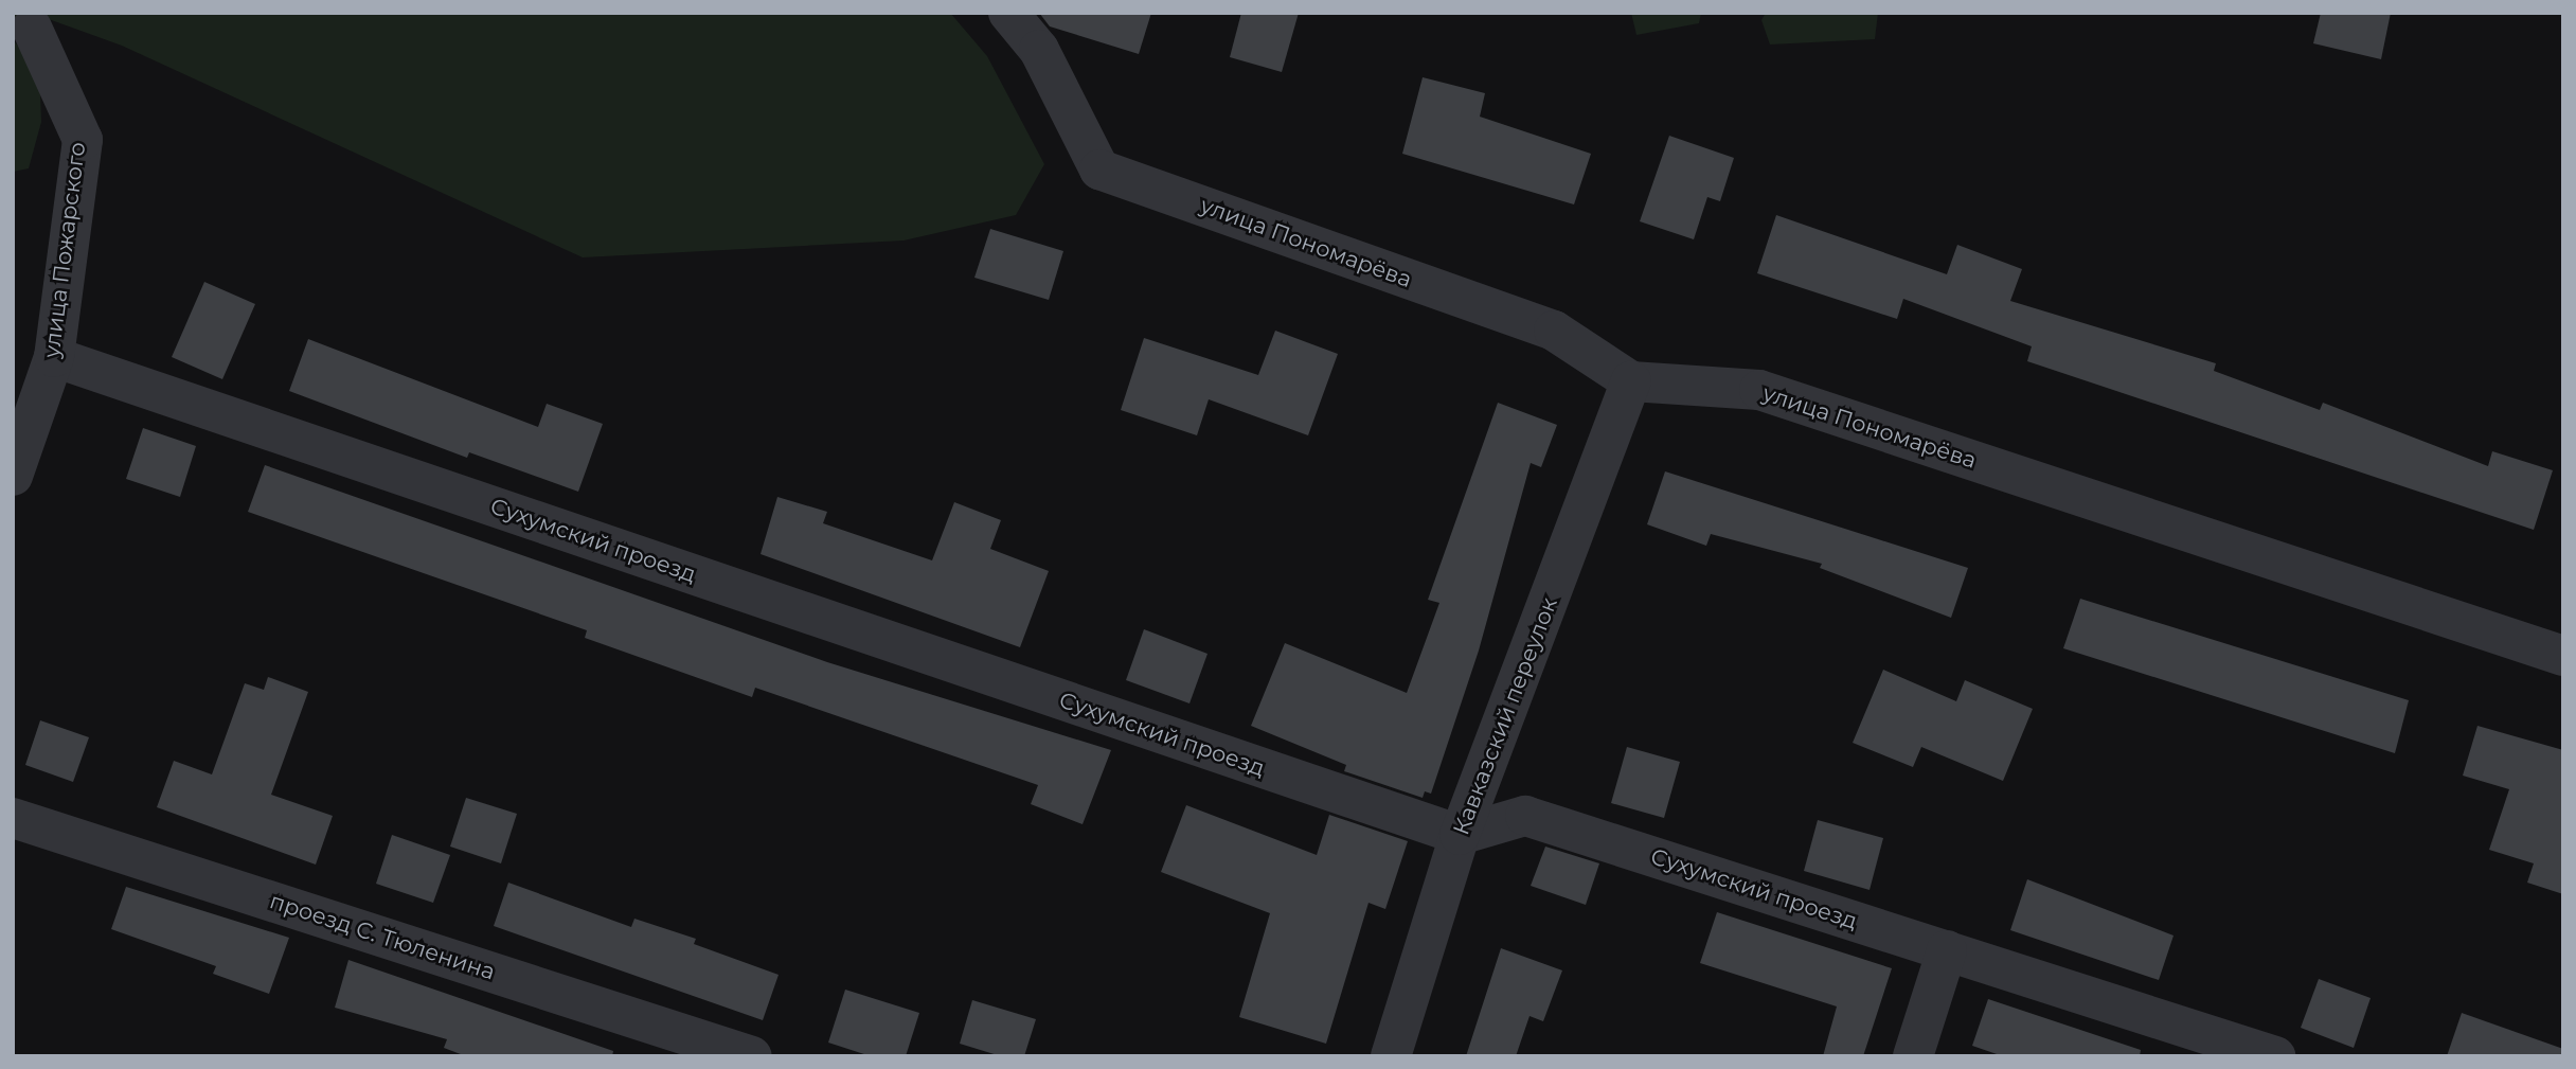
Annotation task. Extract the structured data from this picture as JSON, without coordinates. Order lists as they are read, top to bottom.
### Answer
{
  "streets": {
    "street": [
      "улица Пономарёва",
      "улица Пожарского",
      "Сухумский проезд",
      "Кавказский переулок",
      "проезд С. Тюленина"
    ]
  },
  "crossings": [
    ["улица Пономарёва", "Кавказский переулок"],
    ["улица Пожарского", "Сухумский проезд"],
    ["Сухумский проезд", "Кавказский переулок"]
  ]
}
